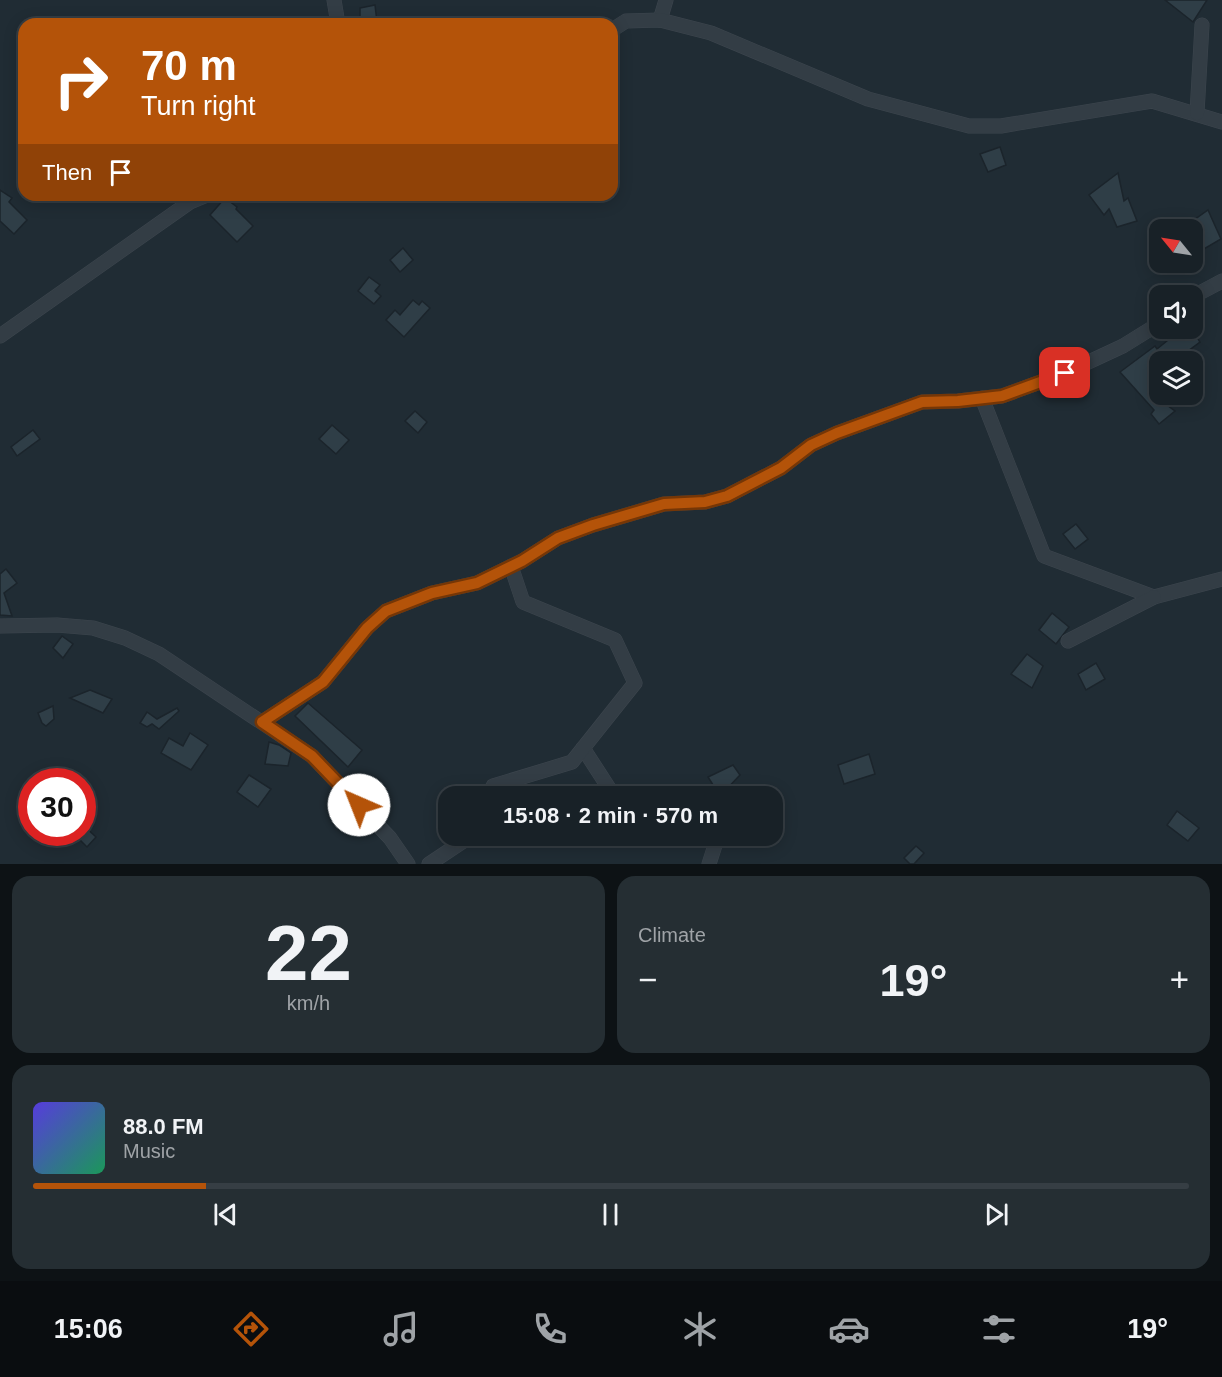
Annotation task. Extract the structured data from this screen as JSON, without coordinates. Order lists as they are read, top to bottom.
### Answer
{
  "north": "top left",
  "page": {
    "turn": ["70 m", "Turn right"],
    "then": "Then",
    "limit": "30",
    "trip": "15:08 · 2 min · 570 m",
    "tile": [
      ["22", "km/h"],
      "Climate"
    ],
    "heat": ["−", "19°", "+"],
    "song": ["88.0 FM", "Music"],
    "tabs": ["15:06", "19°"]
  }
}
